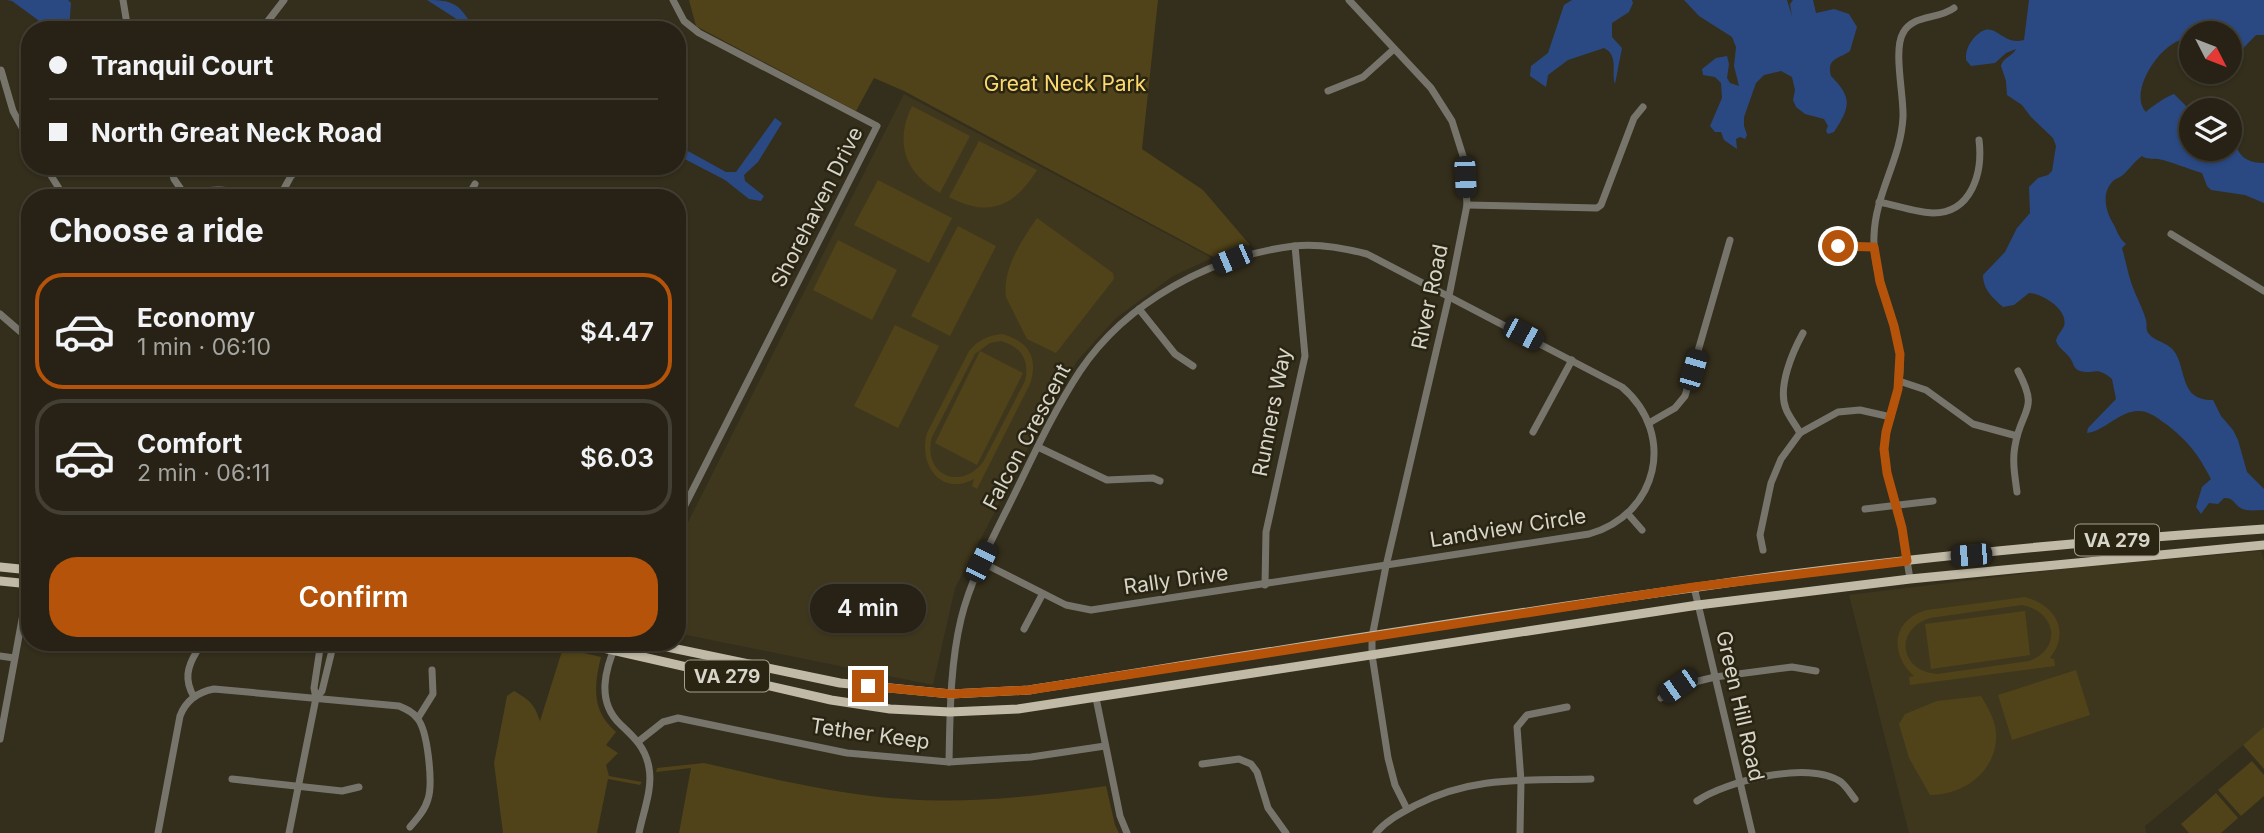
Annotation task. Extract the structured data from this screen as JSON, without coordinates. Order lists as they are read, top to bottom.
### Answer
{
  "streets": {
    "main road": ["VA 279"],
    "street": [
      "Shorehaven Drive",
      "River Road",
      "Runners Way",
      "Falcon Crescent",
      "Landview Circle",
      "Rally Drive",
      "Green Hill Road",
      "Tether Keep"
    ]
  },
  "crossings": [
    ["River Road", "Falcon Crescent"],
    ["River Road", "Landview Circle"],
    ["River Road", "VA 279"],
    ["River Road", "Rally Drive"],
    ["Runners Way", "Falcon Crescent"],
    ["Runners Way", "Rally Drive"],
    ["Falcon Crescent", "Landview Circle"],
    ["Falcon Crescent", "VA 279"],
    ["Falcon Crescent", "Rally Drive"],
    ["Falcon Crescent", "Tether Keep"],
    ["Landview Circle", "Rally Drive"],
    ["VA 279", "Green Hill Road"]
  ],
  "parks": ["Great Neck Park"],
  "north": "bottom right",
  "page": {
    "banner": ["Tranquil Court", "North Great Neck Road"],
    "heading": "Choose a ride",
    "list": [
      {
        "name": "Economy",
        "note": "1 min · 06:10",
        "value": "$4.47"
      },
      {
        "name": "Comfort",
        "note": "2 min · 06:11",
        "value": "$6.03"
      }
    ],
    "buttons": "Confirm",
    "bubble": "4 min"
  }
}
